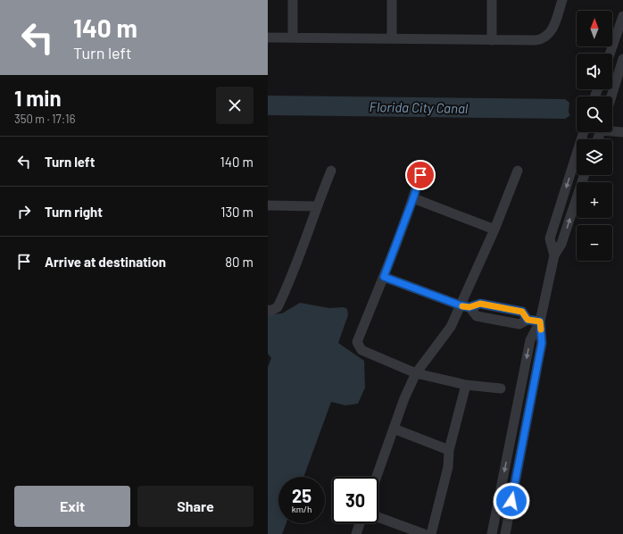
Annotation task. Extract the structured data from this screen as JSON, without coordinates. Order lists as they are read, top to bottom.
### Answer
{
  "water": ["Florida City Canal"],
  "north": "top",
  "page": {
    "turn": ["140 m", "Turn left"],
    "map_buttons": ["+", "−"],
    "heading": ["1 min", "350 m · 17:16"],
    "list": [
      {
        "name": "Turn left",
        "value": "140 m"
      },
      {
        "name": "Turn right",
        "value": "130 m"
      },
      {
        "name": "Arrive at destination",
        "value": "80 m"
      }
    ],
    "speed": "25 km/h",
    "limit": "30",
    "buttons": ["Exit", "Share"]
  }
}
